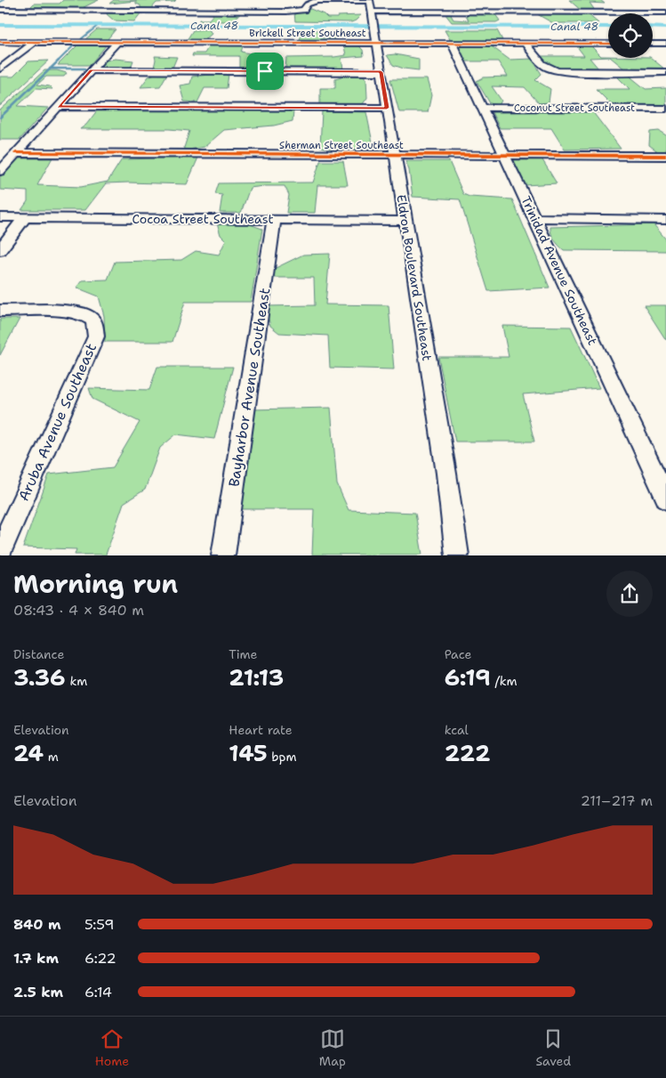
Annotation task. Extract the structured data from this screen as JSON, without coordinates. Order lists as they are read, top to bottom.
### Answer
{
  "streets": {
    "street": [
      "Brickell Street Southeast",
      "Coconut Street Southeast",
      "Sherman Street Southeast",
      "Cocoa Street Southeast",
      "Trinidad Avenue Southeast",
      "Eldron Boulevard Southeast",
      "Bayharbor Avenue Southeast",
      "Aruba Avenue Southeast"
    ]
  },
  "crossings": [
    ["Brickell Street Southeast", "Trinidad Avenue Southeast"],
    ["Brickell Street Southeast", "Eldron Boulevard Southeast"],
    ["Coconut Street Southeast", "Trinidad Avenue Southeast"],
    ["Sherman Street Southeast", "Trinidad Avenue Southeast"],
    ["Sherman Street Southeast", "Eldron Boulevard Southeast"],
    ["Cocoa Street Southeast", "Eldron Boulevard Southeast"],
    ["Cocoa Street Southeast", "Bayharbor Avenue Southeast"]
  ],
  "water": ["Canal 48"],
  "page": {
    "heading": ["Morning run", "08:43 · 4 × 840 m"],
    "stats": [
      ["Distance", "3.36 km"],
      ["Time", "21:13"],
      ["Pace", "6:19 /km"],
      ["Elevation", "24 m"],
      ["Heart rate", "145 bpm"],
      ["kcal", "222"]
    ],
    "chart": ["Elevation", "211–217 m"],
    "list": [
      {
        "name": "840 m",
        "note": "5:59"
      },
      {
        "name": "1.7 km",
        "note": "6:22"
      },
      {
        "name": "2.5 km",
        "note": "6:14"
      }
    ],
    "tabs": ["Home", "Map", "Saved"]
  }
}
